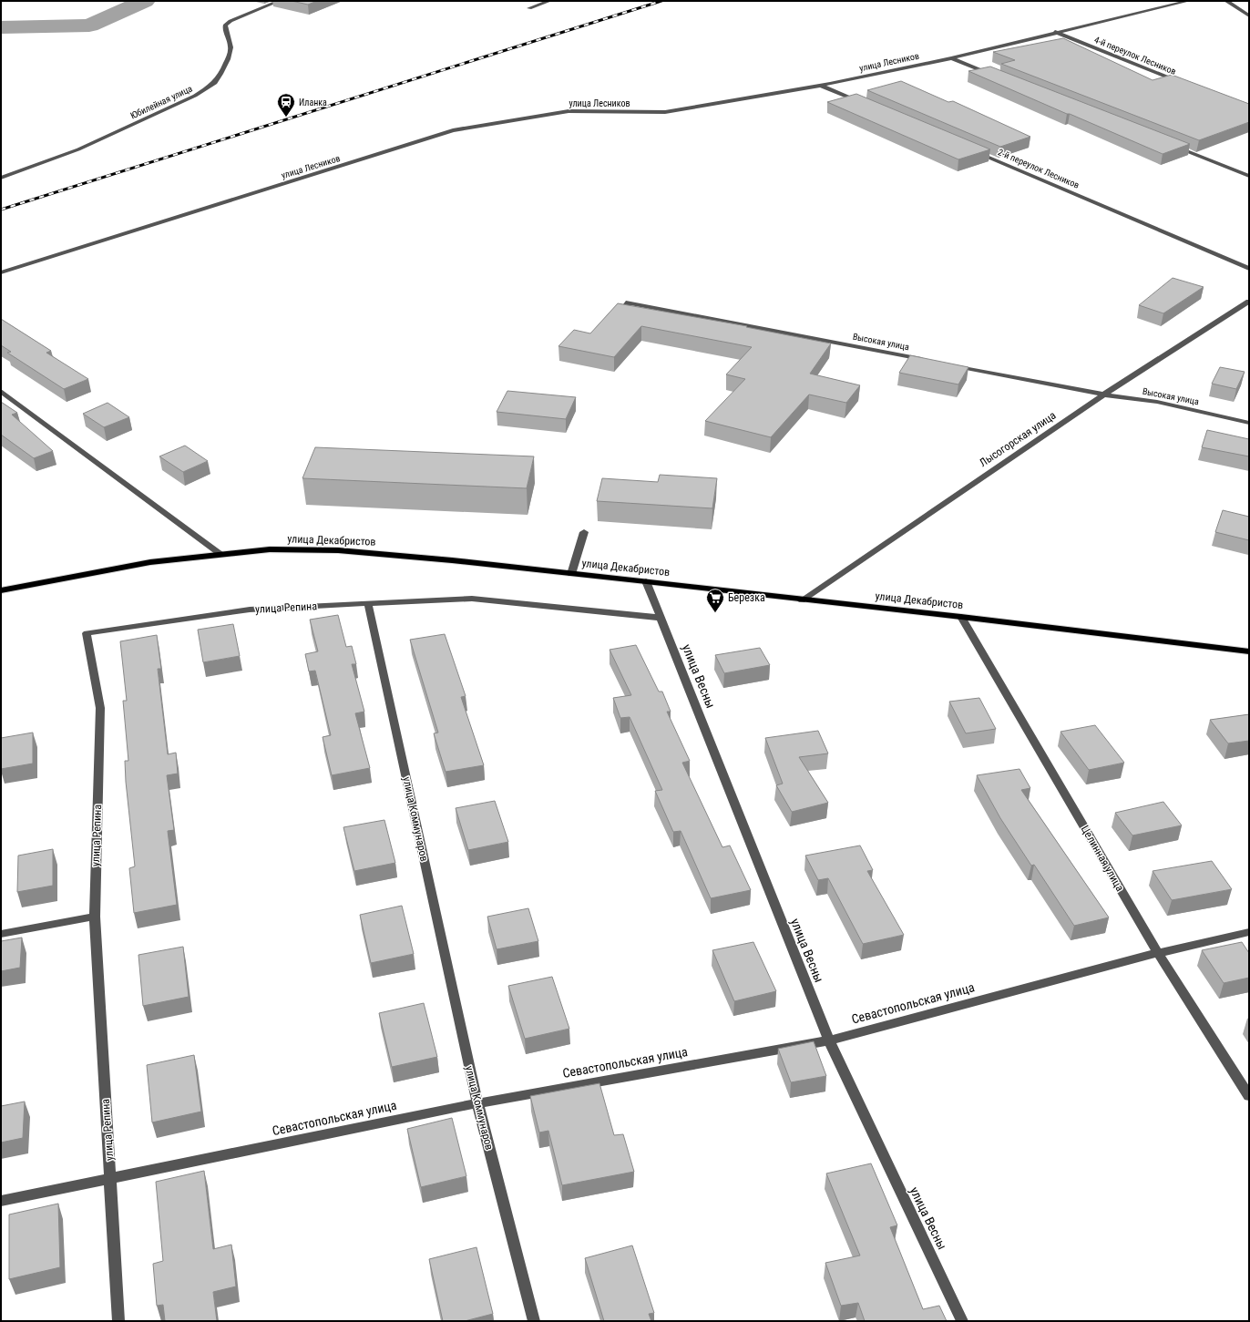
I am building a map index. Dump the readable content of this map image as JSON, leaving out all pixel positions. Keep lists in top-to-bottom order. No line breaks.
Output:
{"streets":{"main road":["улица Декабристов"],"street":["4-й переулок Лесников","улица Лесников","Юбилейная улица","2-й переулок Лесников","Высокая улица","Лысогорская улица","улица Репина","улица Весны","улица Коммунаров","Целинная улица","Севастопольская улица"]},"crossings":[["4-й переулок Лесников","улица Лесников"],["Высокая улица","Лысогорская улица"],["Лысогорская улица","улица Декабристов"],["улица Декабристов","улица Весны"],["улица Декабристов","Целинная улица"],["улица Репина","улица Коммунаров"],["улица Репина","Севастопольская улица"],["улица Весны","Севастопольская улица"],["улица Коммунаров","Севастопольская улица"],["Целинная улица","Севастопольская улица"]],"places":{"station":["Иланка"],"supermarket":["Березка"]}}
